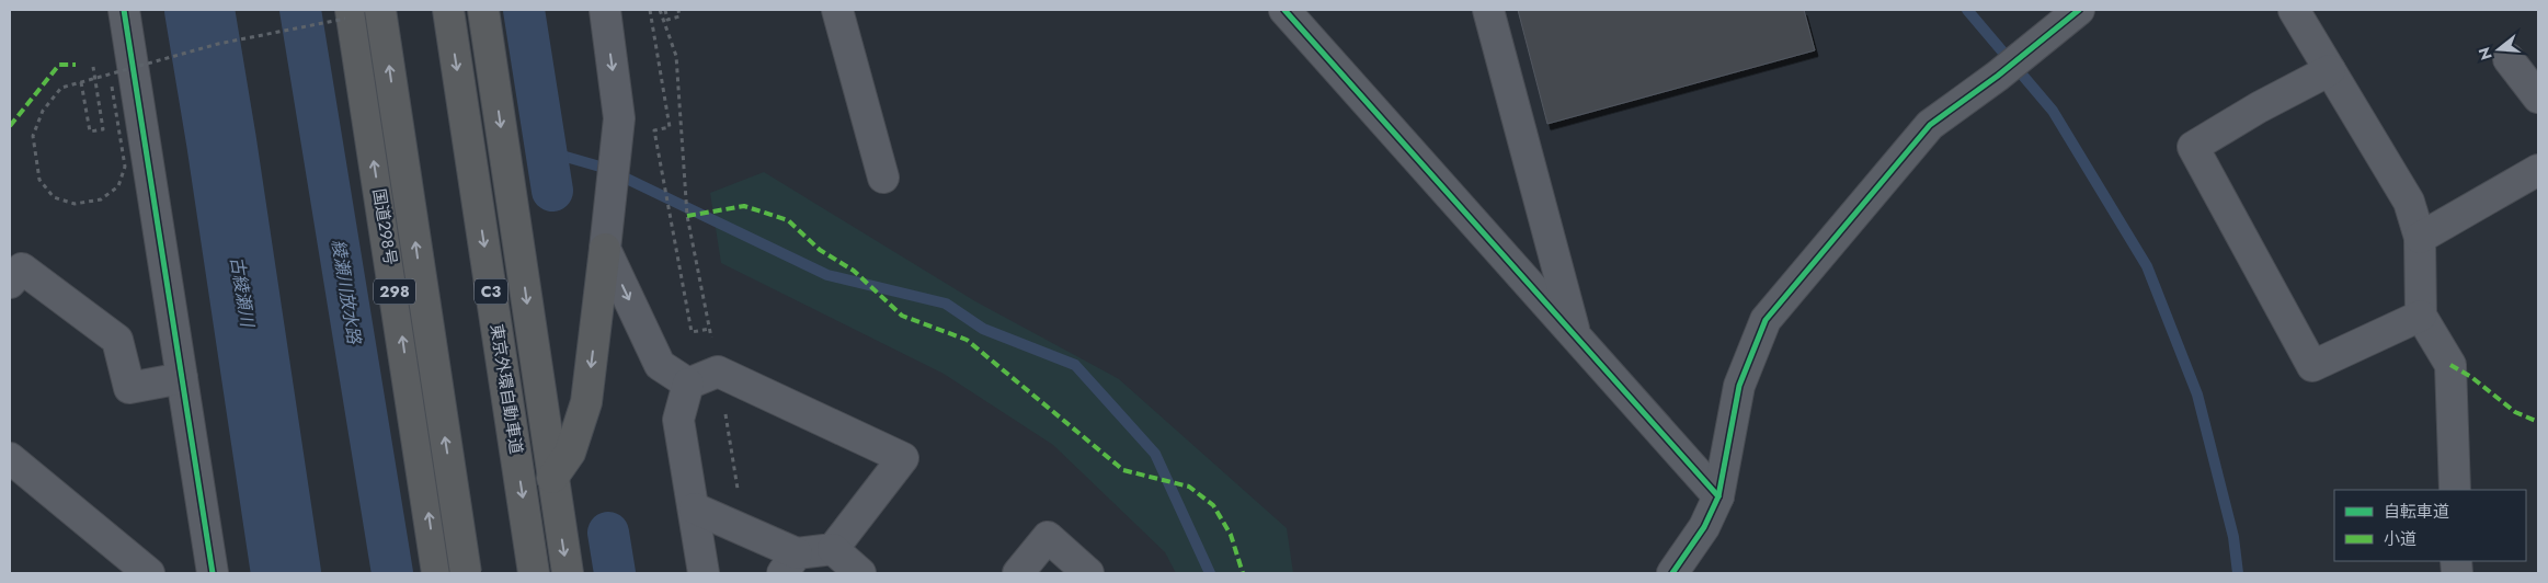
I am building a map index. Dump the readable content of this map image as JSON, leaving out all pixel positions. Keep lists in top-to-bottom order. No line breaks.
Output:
{"streets":{"highway":["国道298号","298","C3","東京外環自動車道"]},"water":["古綾瀬川","綾瀬川放水路"],"legend":["自転車道","小道"],"north":"left"}
